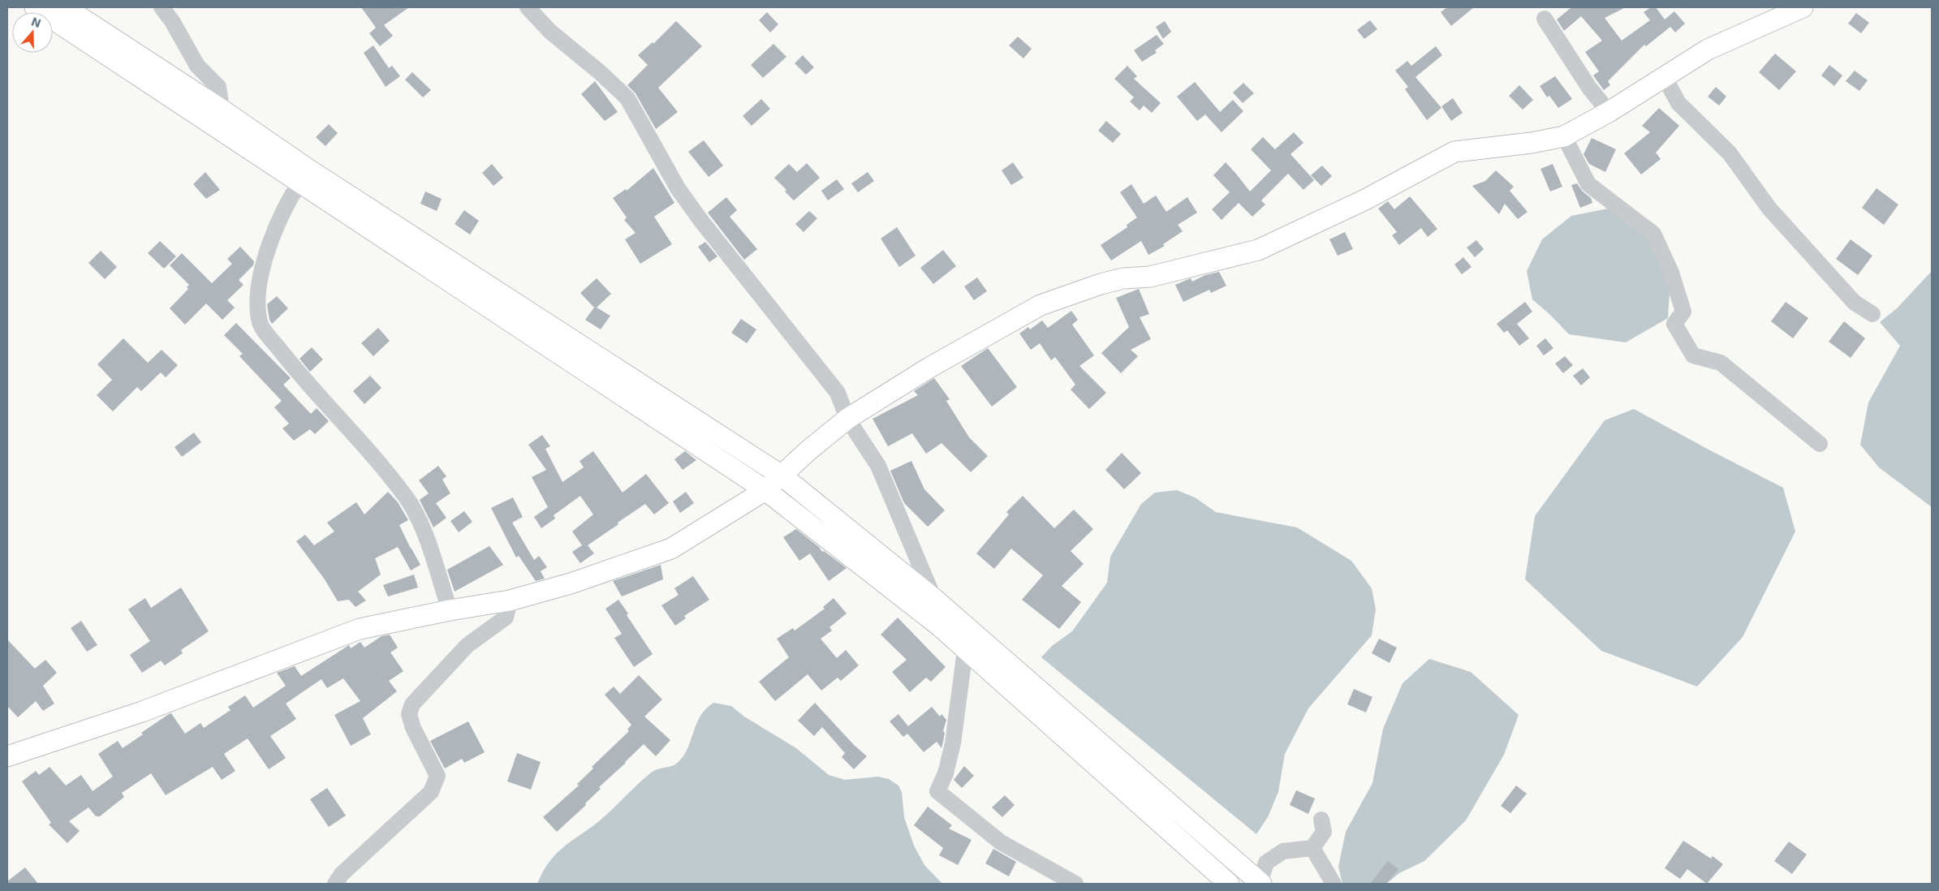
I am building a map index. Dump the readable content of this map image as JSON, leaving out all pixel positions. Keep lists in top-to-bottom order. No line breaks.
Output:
{"north":"top"}
